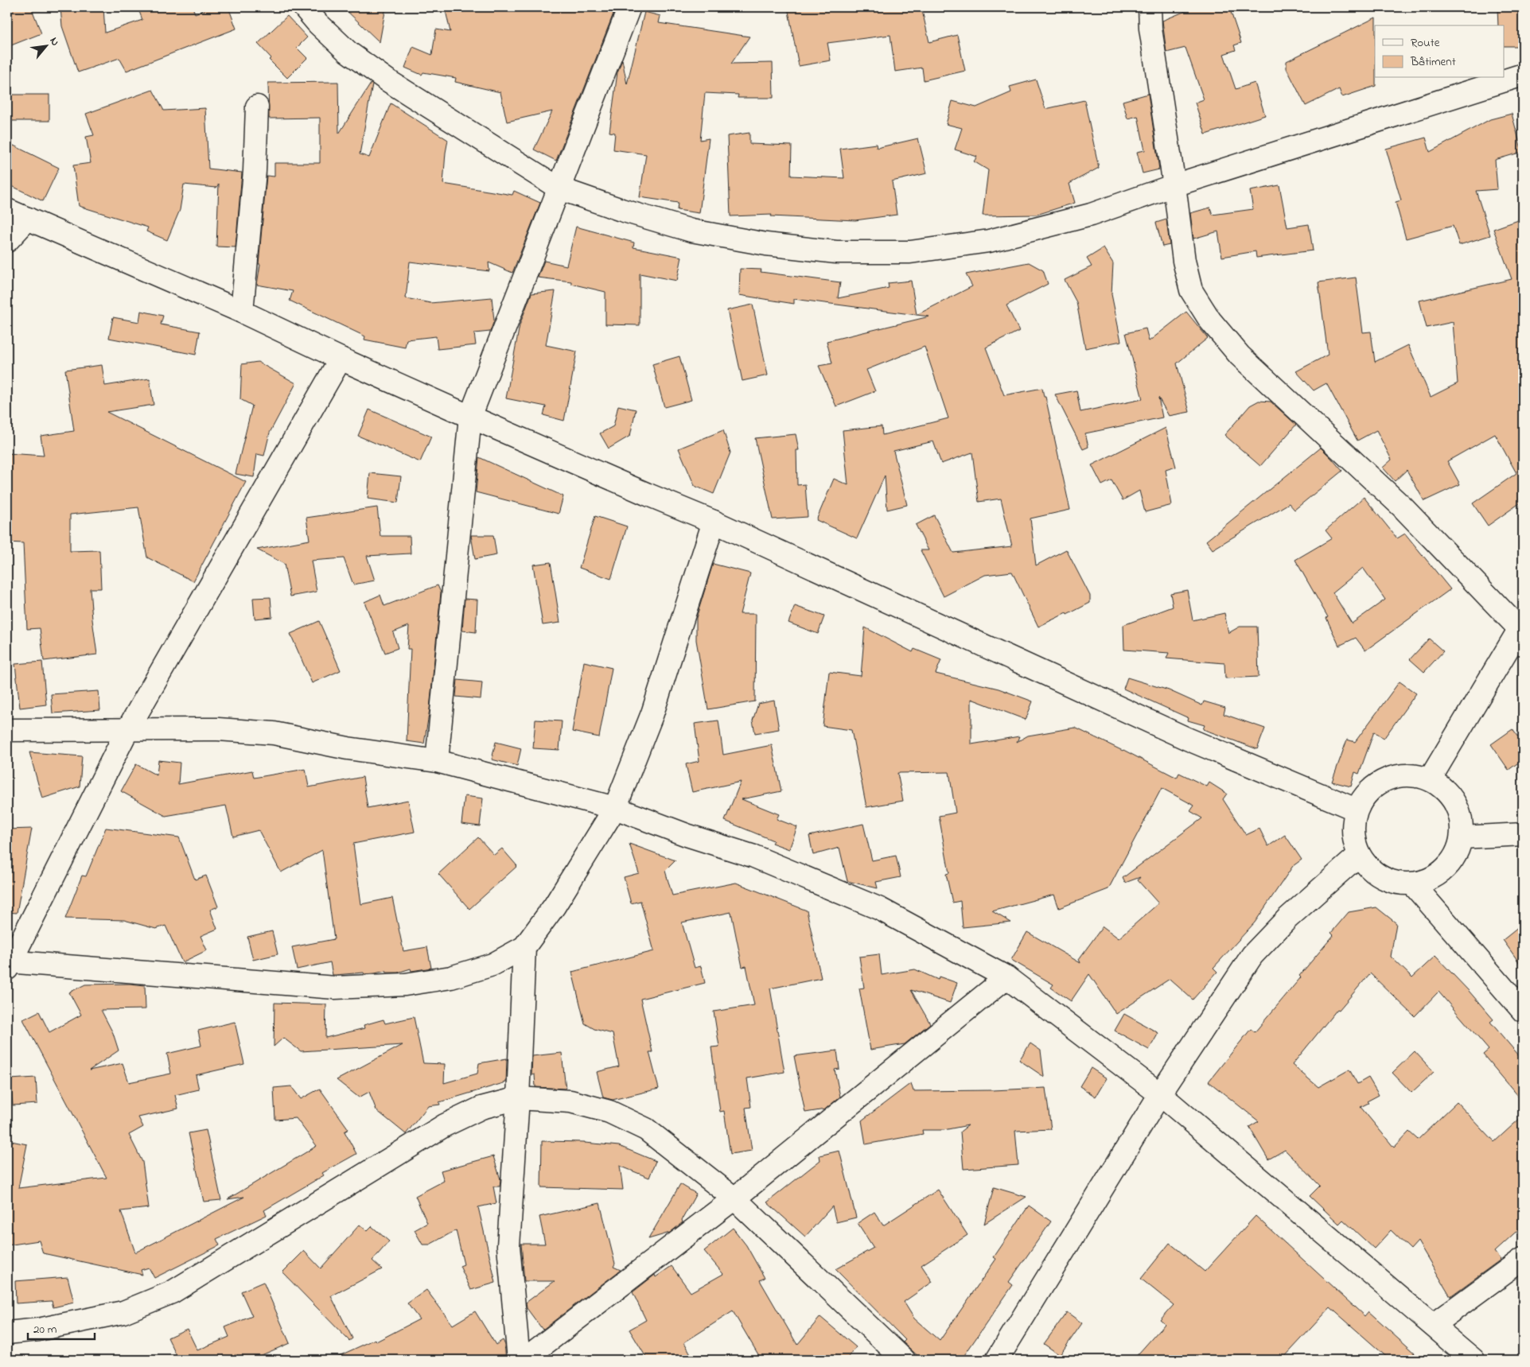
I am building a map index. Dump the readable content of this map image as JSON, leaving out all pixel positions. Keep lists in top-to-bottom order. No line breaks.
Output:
{"legend":["Route","Bâtiment"],"scale_bar":"20 m","north":"top right"}
